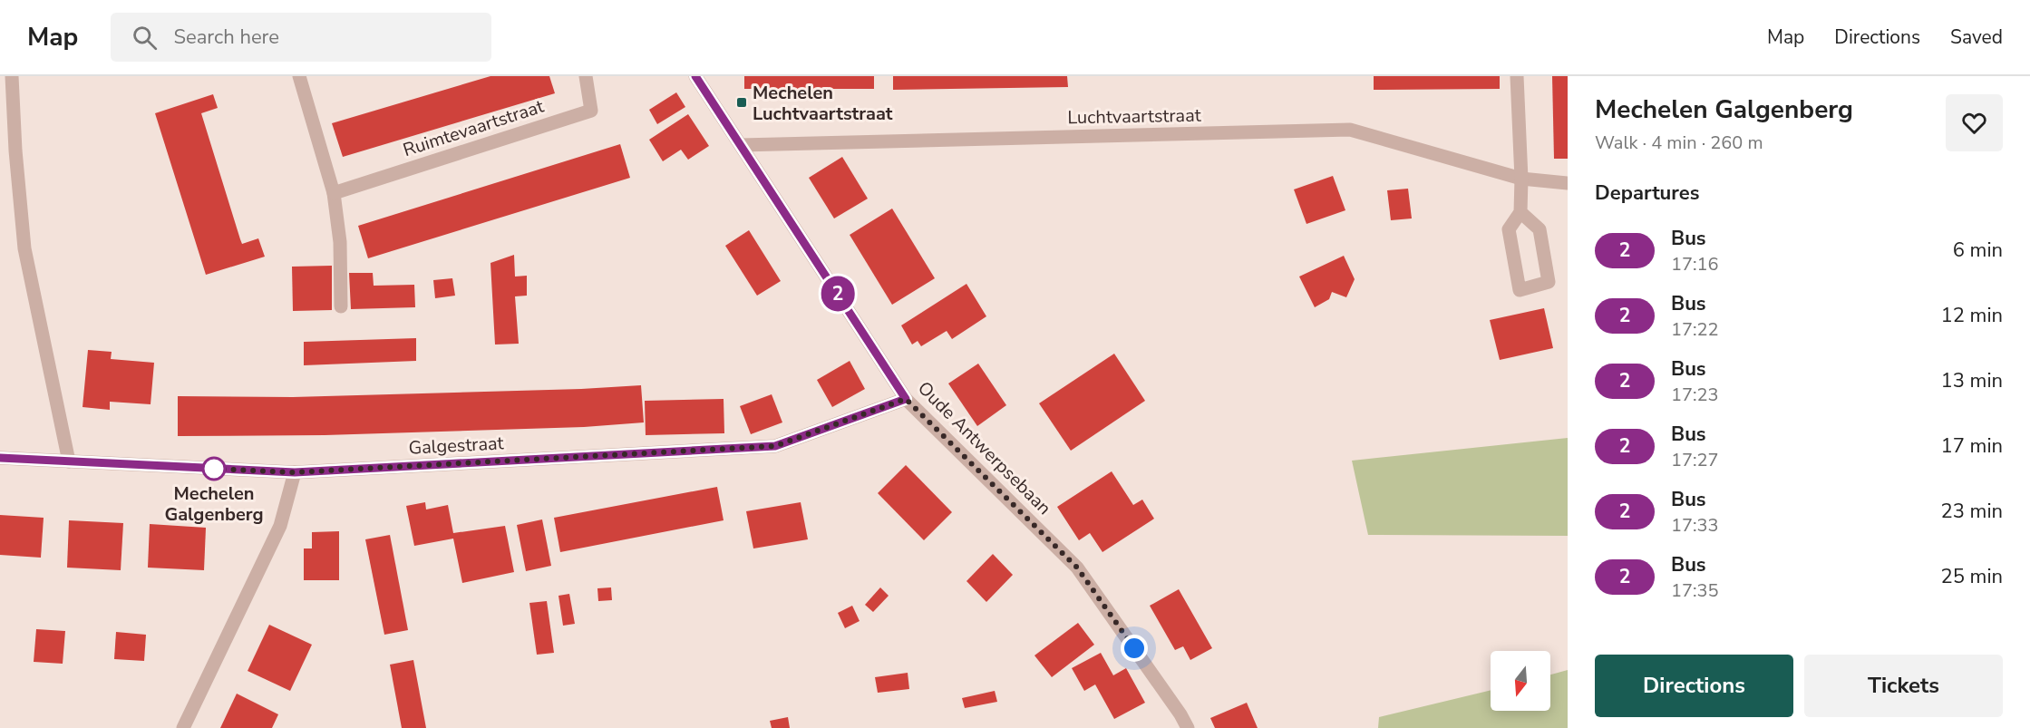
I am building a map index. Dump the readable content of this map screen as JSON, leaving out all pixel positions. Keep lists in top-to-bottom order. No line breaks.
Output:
{"streets":{"street":["Luchtvaartstraat","Ruimtevaartstraat","Galgestraat","Oude Antwerpsebaan"]},"crossings":[["Luchtvaartstraat","Oude Antwerpsebaan"],["Galgestraat","Oude Antwerpsebaan"]],"places":{"transit":["Mechelen Luchtvaartstraat"],"other":["Mechelen Galgenberg"]},"lines":["bus line 2"],"north":"bottom","page":{"header":"Map","search":"Search here","nav":["Map","Directions","Saved"],"on_map":"2","heading":[["Mechelen Galgenberg","Walk · 4 min · 260 m"],"Departures"],"list":[{"mark":"2","name":"Bus","note":"17:16","value":"6 min"},{"mark":"2","name":"Bus","note":"17:22","value":"12 min"},{"mark":"2","name":"Bus","note":"17:23","value":"13 min"},{"mark":"2","name":"Bus","note":"17:27","value":"17 min"},{"mark":"2","name":"Bus","note":"17:33","value":"23 min"},{"mark":"2","name":"Bus","note":"17:35","value":"25 min"}],"buttons":["Directions","Tickets"]}}
